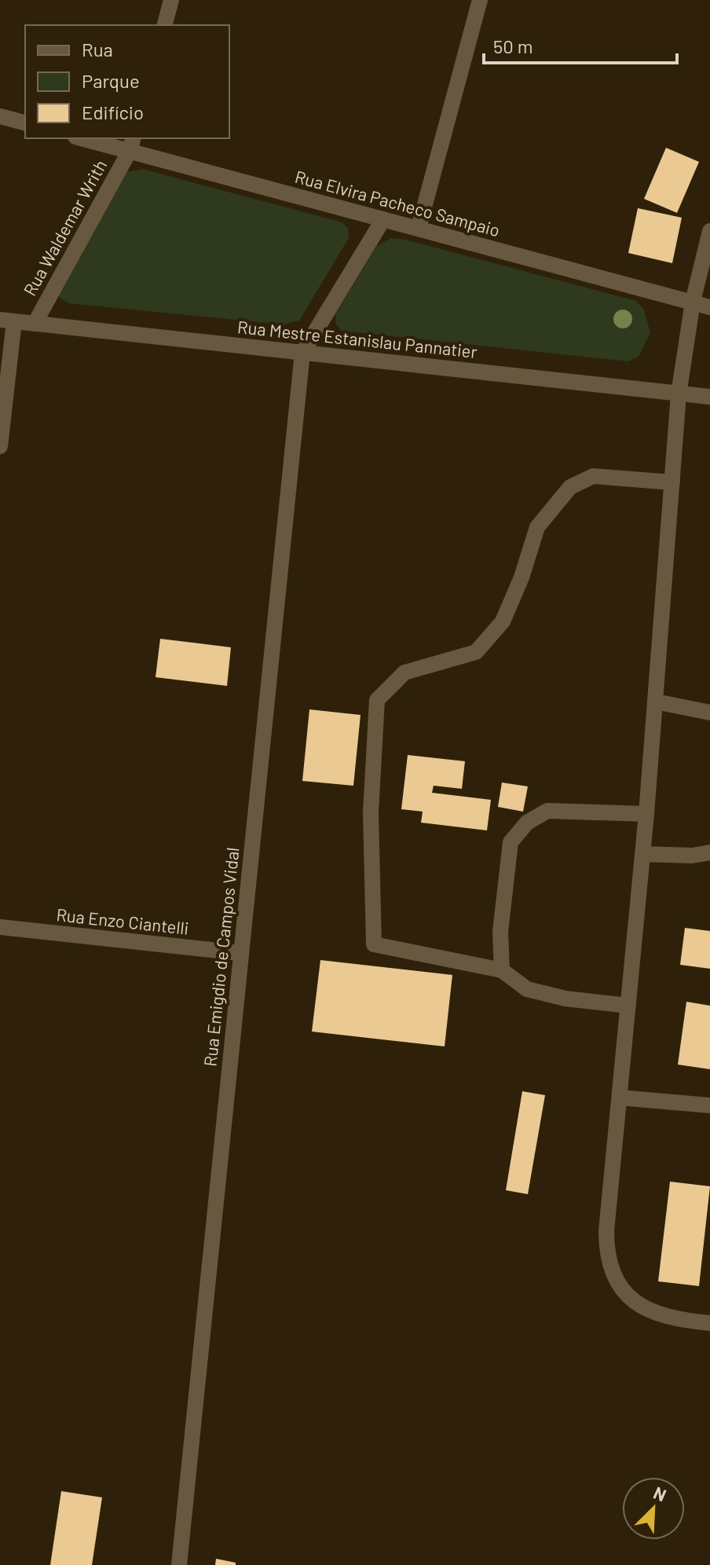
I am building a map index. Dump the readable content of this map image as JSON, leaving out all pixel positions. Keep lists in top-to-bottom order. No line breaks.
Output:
{"streets":{"street":["Rua Elvira Pacheco Sampaio","Rua Waldemar Writh","Rua Mestre Estanislau Pannatier","Rua Enzo Ciantelli","Rua Emigdio de Campos Vidal"]},"crossings":[["Rua Elvira Pacheco Sampaio","Rua Waldemar Writh"],["Rua Waldemar Writh","Rua Mestre Estanislau Pannatier"],["Rua Mestre Estanislau Pannatier","Rua Emigdio de Campos Vidal"],["Rua Enzo Ciantelli","Rua Emigdio de Campos Vidal"]],"legend":["Rua","Parque","Edifício"],"scale_bar":"50 m","north":"top right"}
